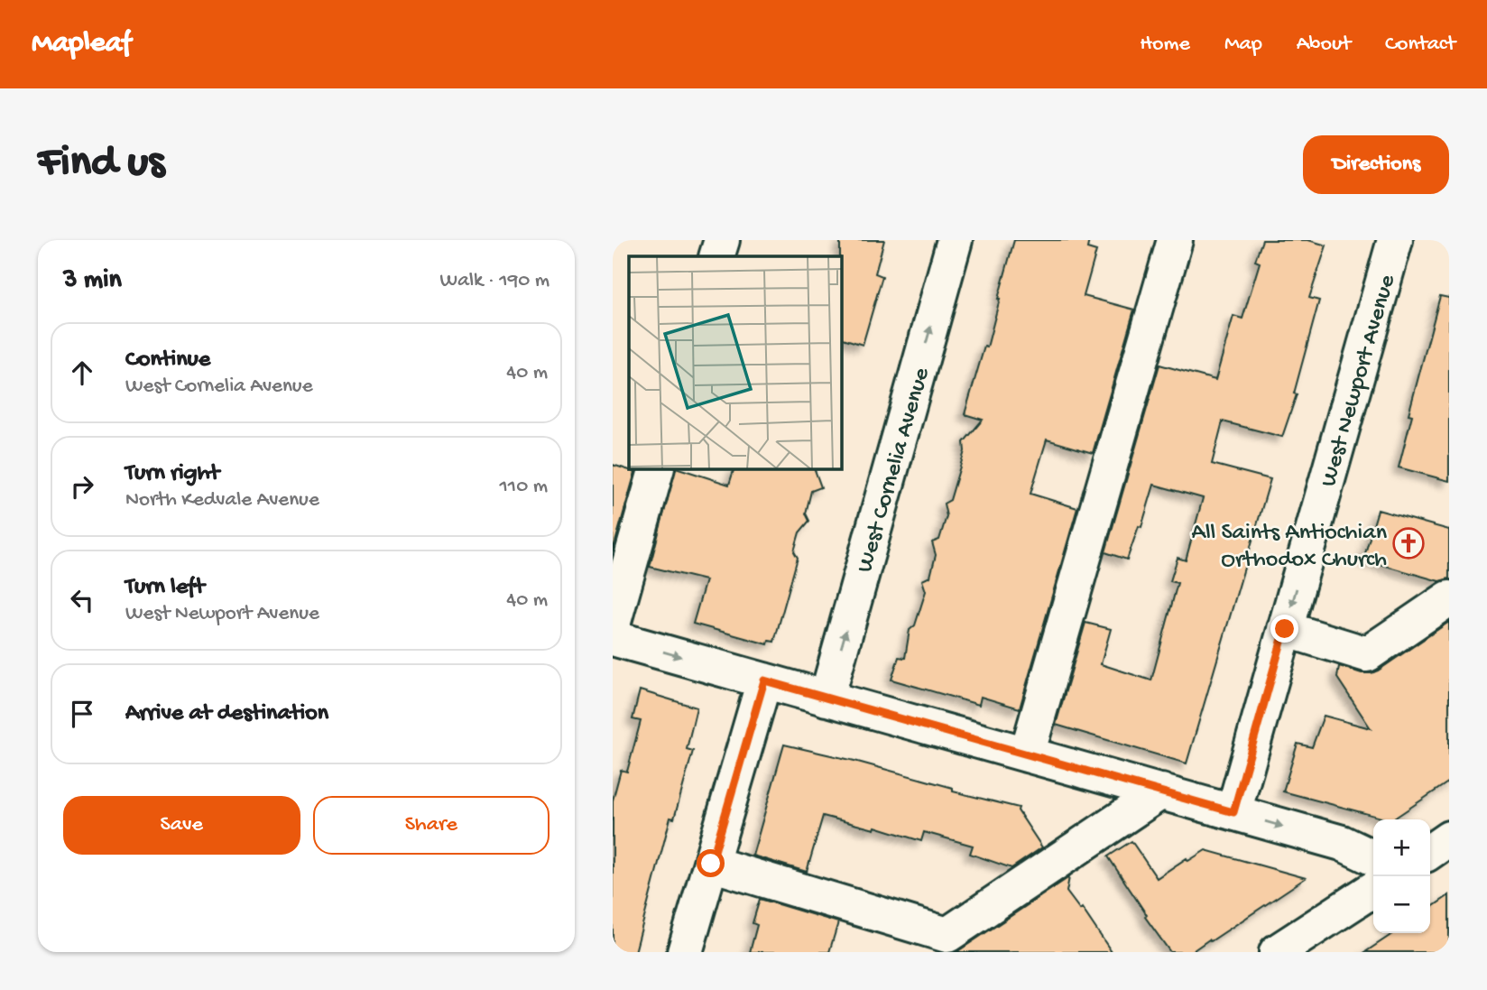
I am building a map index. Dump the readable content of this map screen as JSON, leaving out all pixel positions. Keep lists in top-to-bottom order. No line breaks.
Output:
{"streets":{"street":["West Newport Avenue","West Cornelia Avenue"]},"places":{"church":["All Saints Antiochian Orthodox Church"]},"page":{"header":"Mapleaf","nav":["Home","Map","About","Contact"],"buttons":["Directions",["Save","Share"]],"title":"Find us","heading":["3 min","Walk · 190 m"],"list":[["Continue","West Cornelia Avenue","40 m"],["Turn right","North Kedvale Avenue","110 m"],["Turn left","West Newport Avenue","40 m"],"Arrive at destination"],"map_buttons":["+","−"]}}
